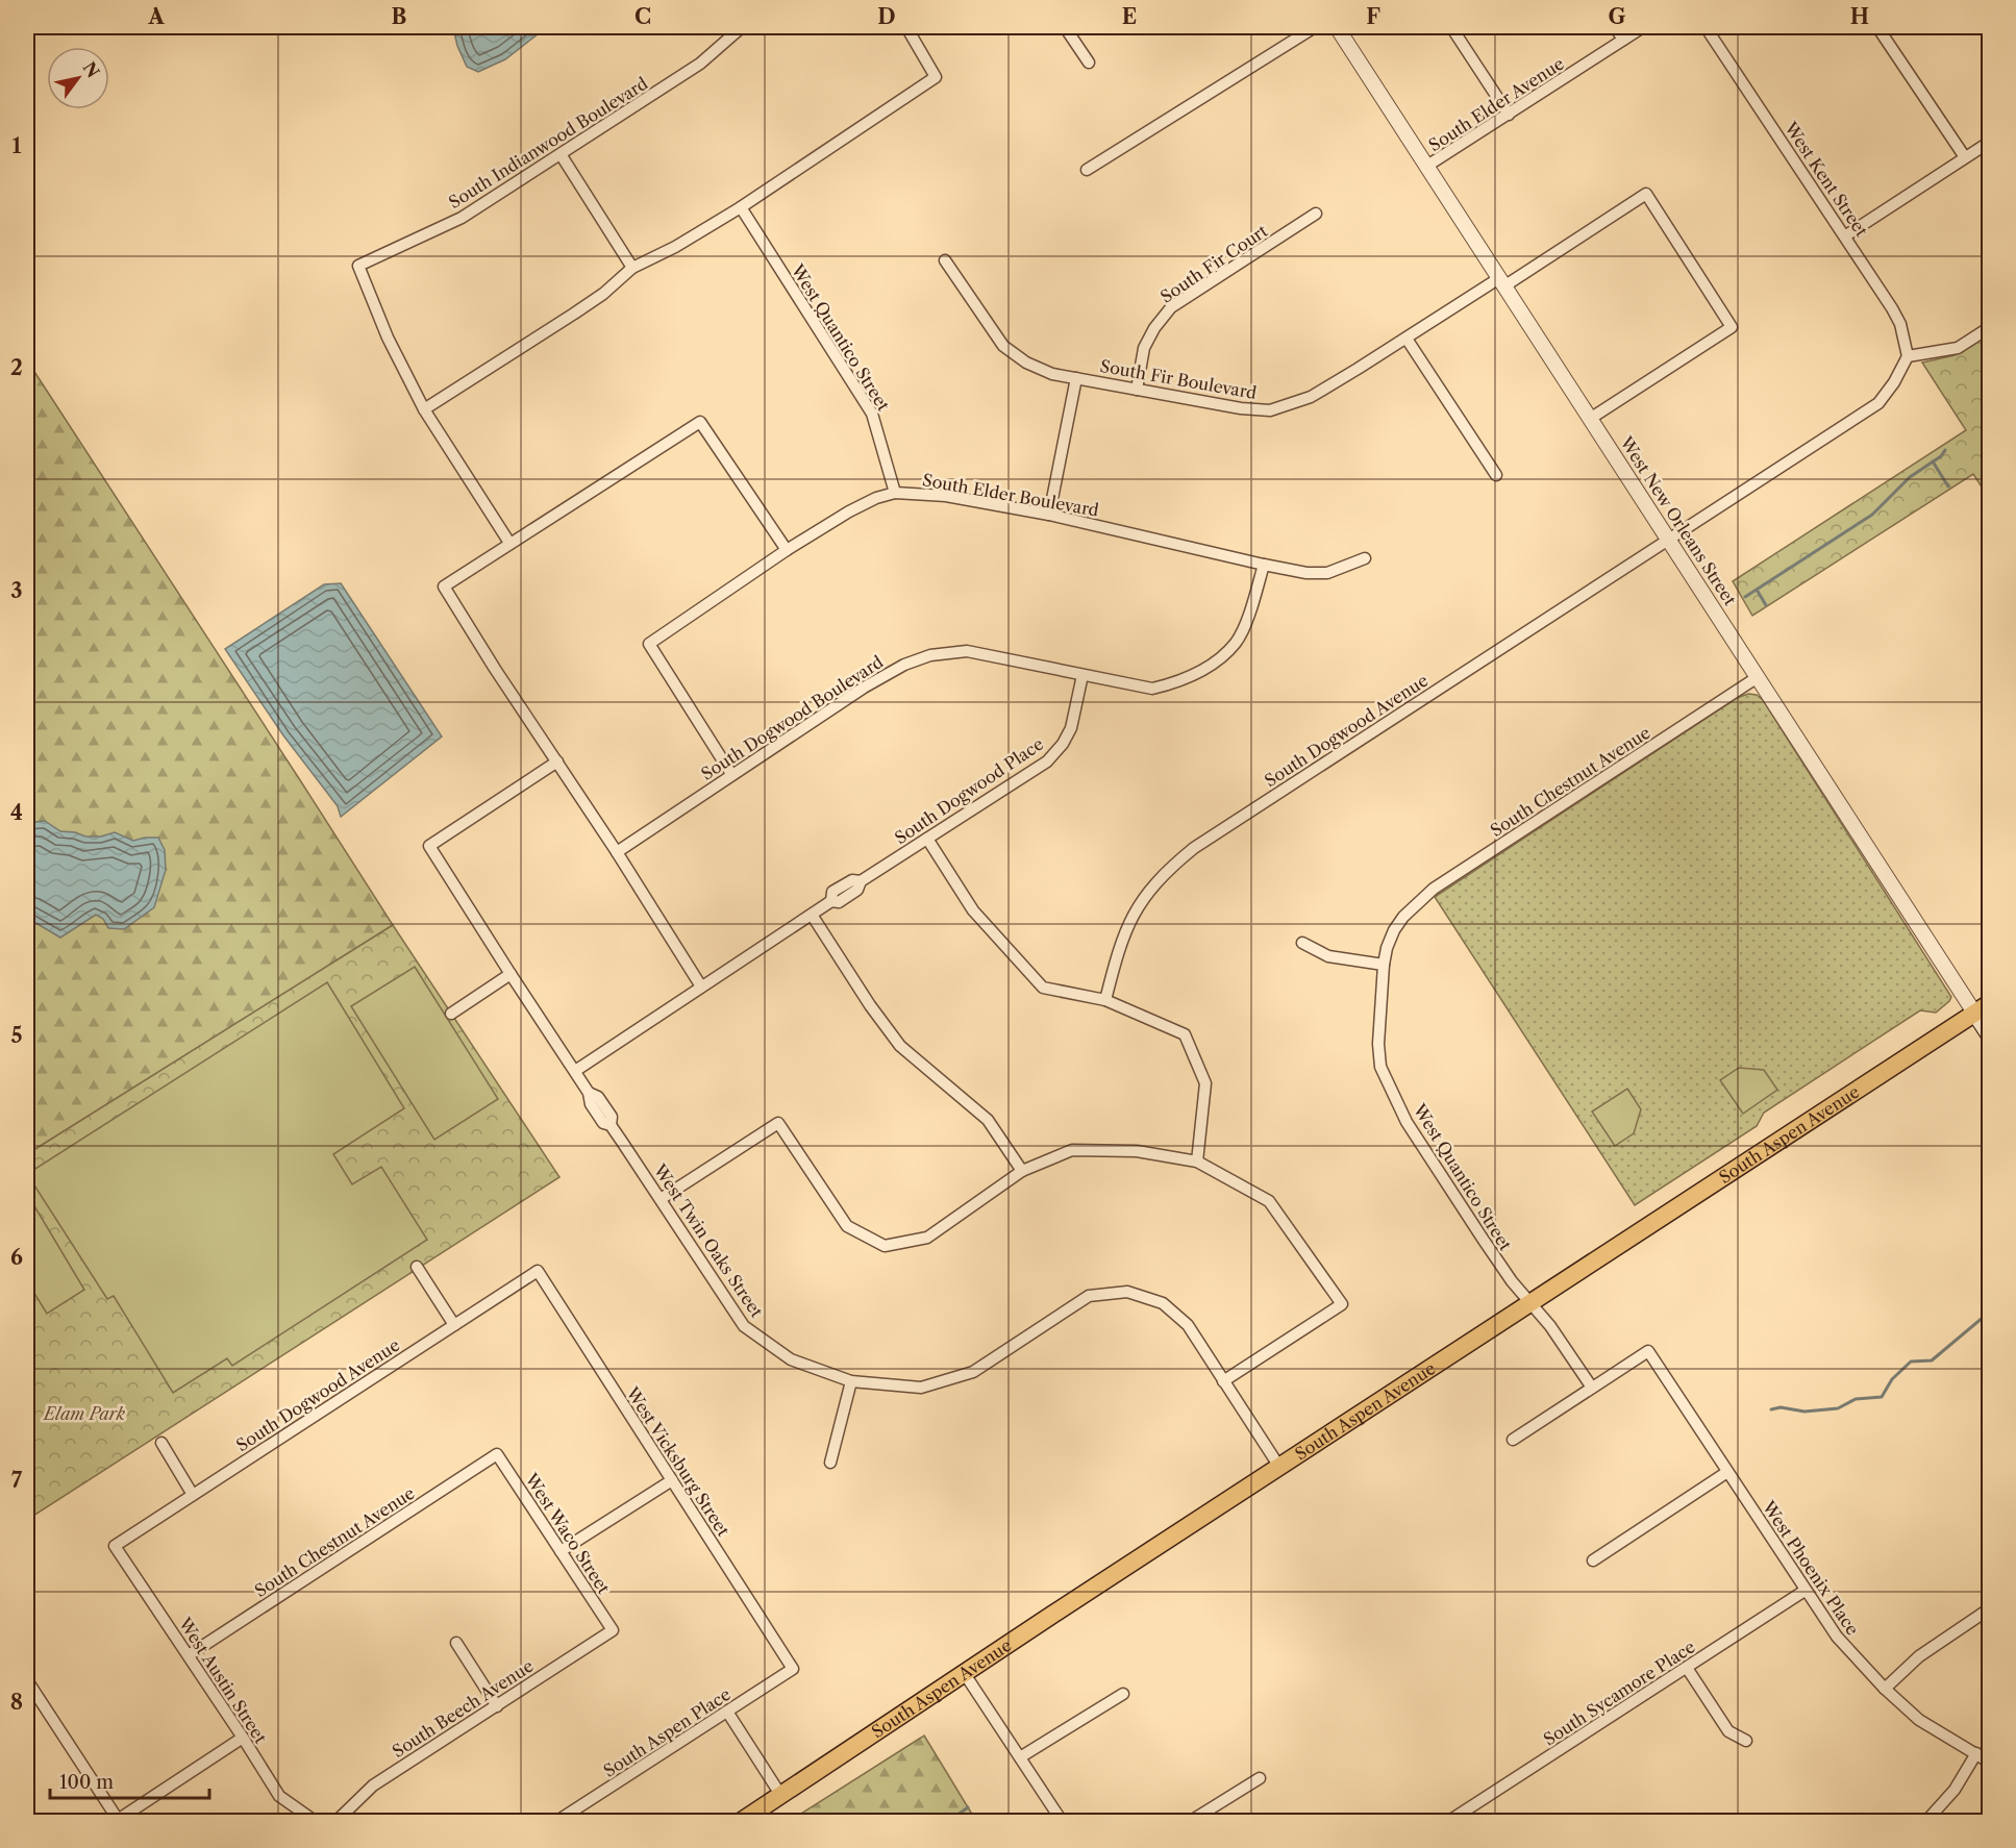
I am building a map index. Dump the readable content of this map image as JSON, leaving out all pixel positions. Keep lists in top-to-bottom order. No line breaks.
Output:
{"streets":{"main road":["West New Orleans Street","South Aspen Avenue"],"street":["South Elder Avenue","South Indianwood Boulevard","West Kent Street","South Fir Court","West Quantico Street","South Fir Boulevard","South Elder Boulevard","South Dogwood Boulevard","South Dogwood Avenue","South Chestnut Avenue","South Dogwood Place","West Twin Oaks Street","West Vicksburg Street","West Waco Street","West Phoenix Place","West Austin Street","South Sycamore Place","South Beech Avenue","South Aspen Place"]},"crossings":[["South Elder Avenue","West New Orleans Street"],["South Fir Court","South Fir Boulevard"],["West Quantico Street","South Elder Boulevard"],["West Quantico Street","South Chestnut Avenue"],["West Quantico Street","South Aspen Avenue"],["West Quantico Street","West Phoenix Place"],["South Fir Boulevard","West New Orleans Street"],["South Elder Boulevard","South Dogwood Boulevard"],["West New Orleans Street","South Dogwood Avenue"],["West New Orleans Street","South Chestnut Avenue"],["West New Orleans Street","South Aspen Avenue"],["South Dogwood Boulevard","South Dogwood Place"],["South Dogwood Avenue","West Vicksburg Street"],["South Dogwood Avenue","West Austin Street"],["South Chestnut Avenue","West Waco Street"],["South Chestnut Avenue","West Austin Street"],["South Dogwood Place","West Twin Oaks Street"],["South Aspen Avenue","West Twin Oaks Street"],["West Vicksburg Street","South Aspen Place"],["West Waco Street","South Beech Avenue"],["West Phoenix Place","South Sycamore Place"]],"parks":["Elam Park"],"scale_bar":"100 m","north":"top right","grid":{"columns":["A","B","C","D","E","F","G","H"],"rows":["1","2","3","4","5","6","7","8"]}}
